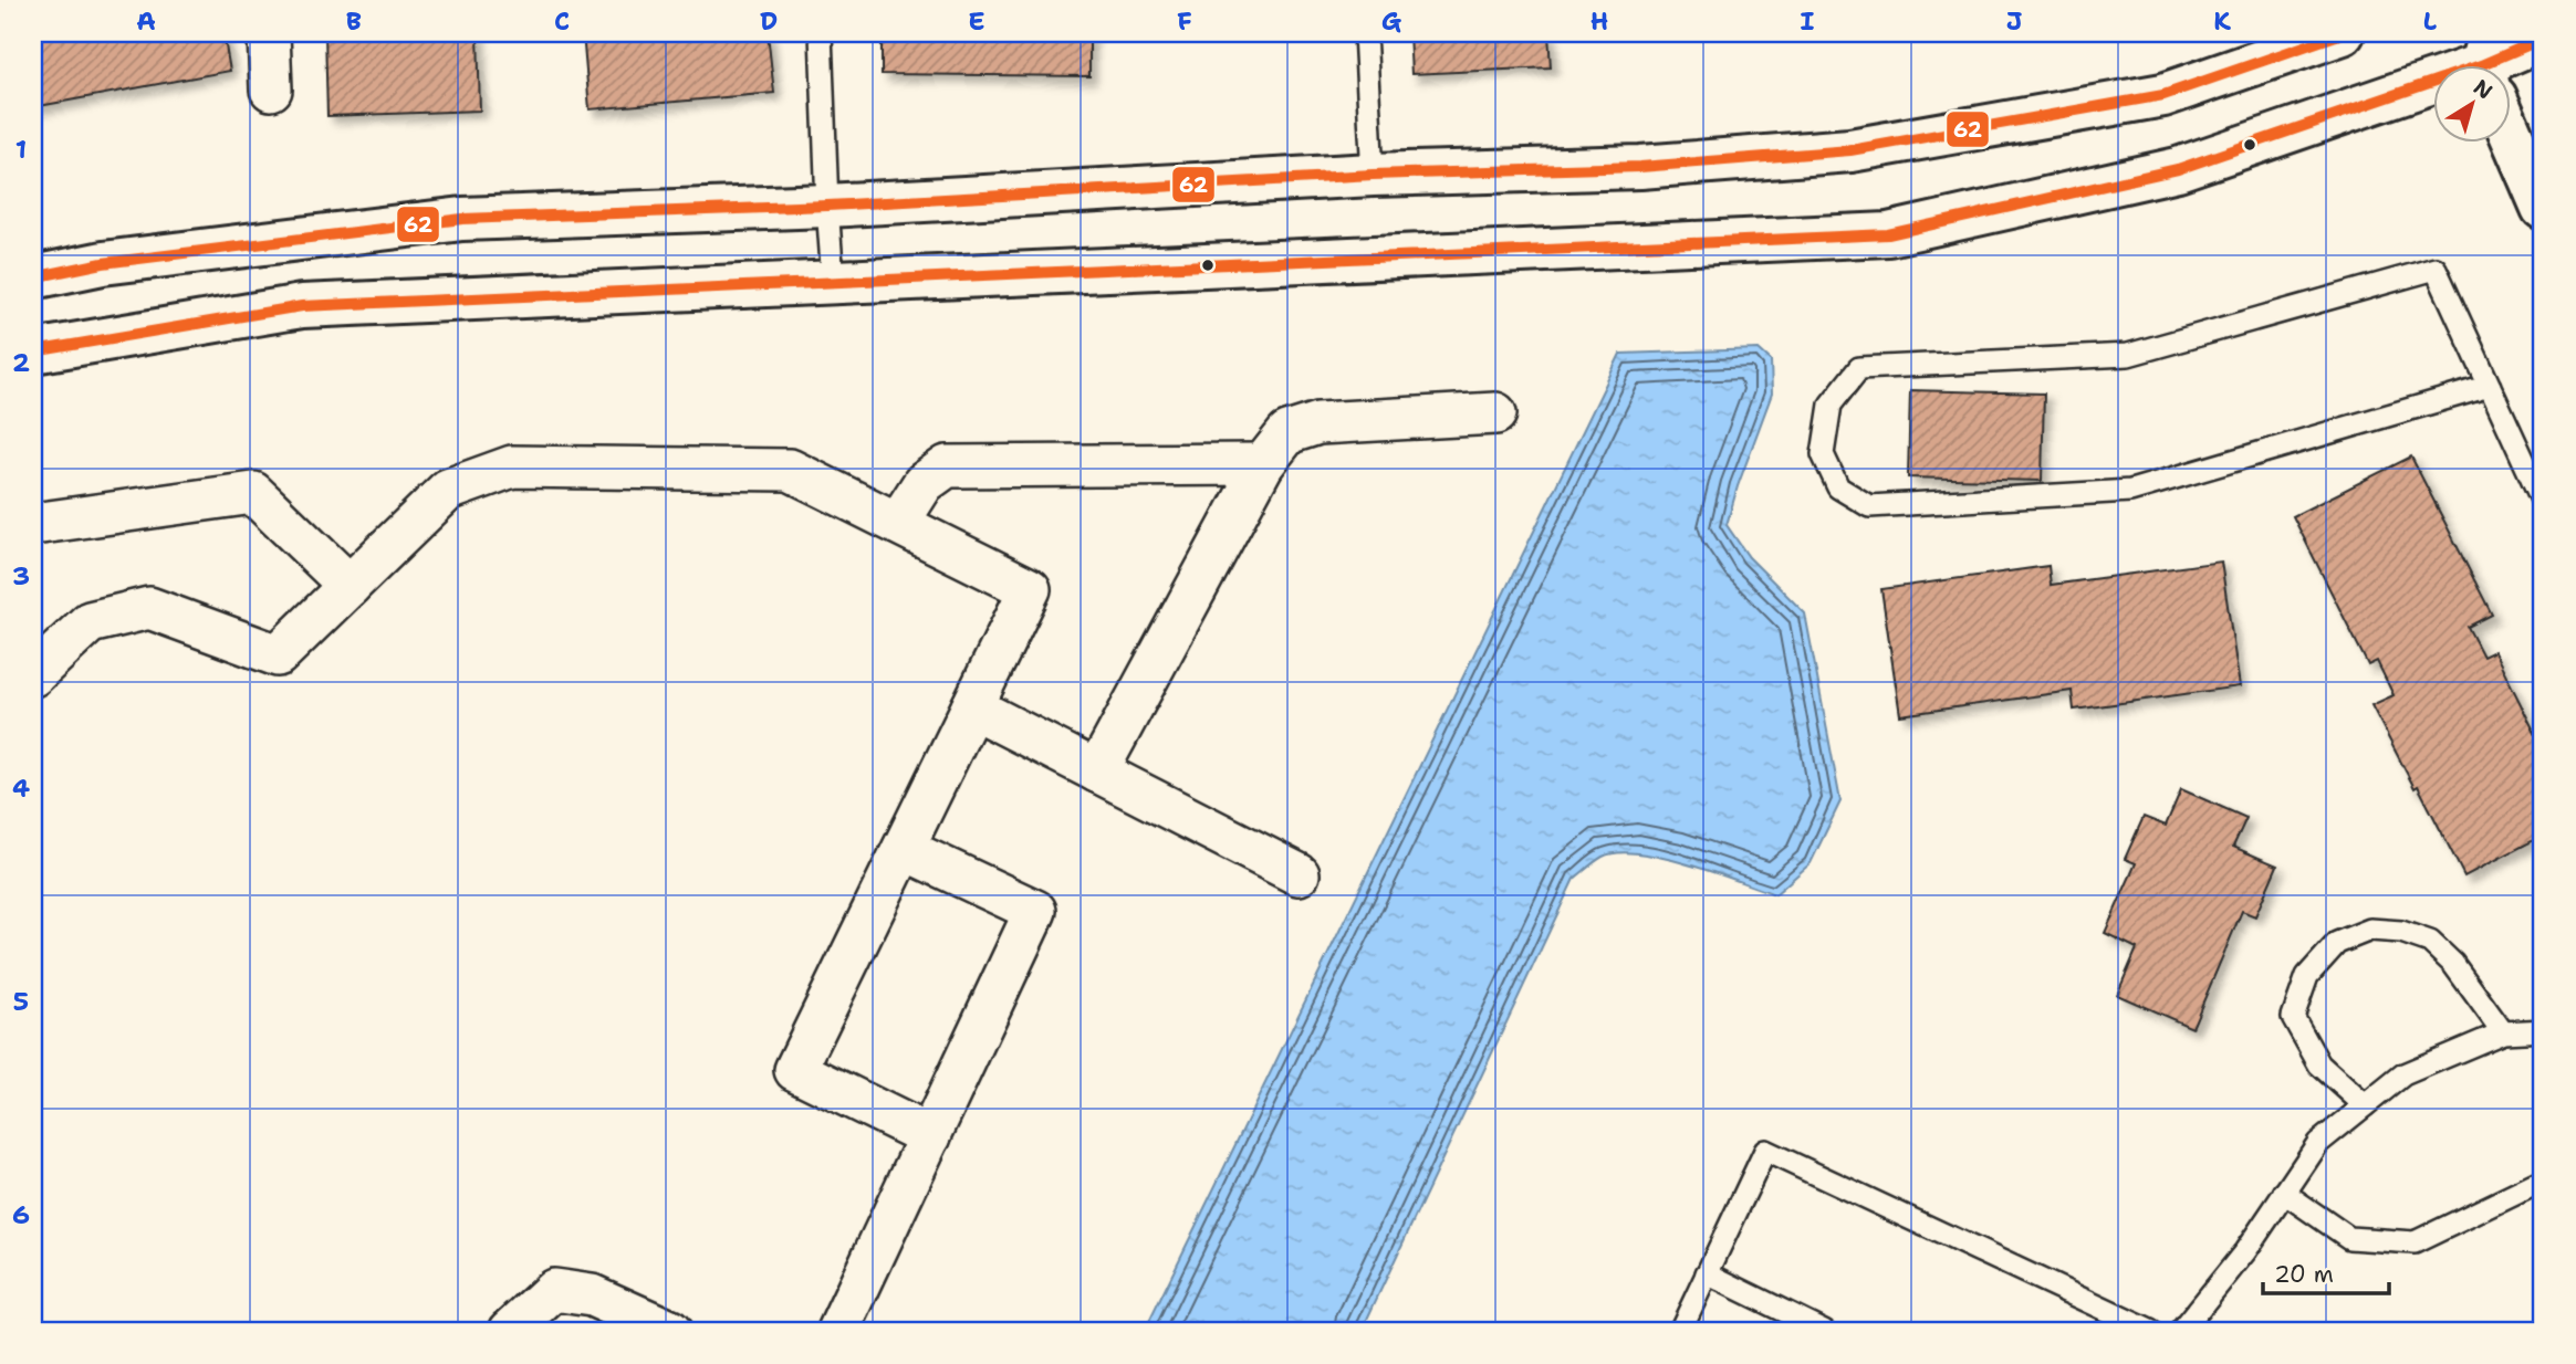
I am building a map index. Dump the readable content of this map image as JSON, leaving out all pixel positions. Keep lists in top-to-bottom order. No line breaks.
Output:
{"lines":["transit line 62"],"scale_bar":"20 m","north":"top right","grid":{"columns":["A","B","C","D","E","F","G","H","I","J","K","L"],"rows":["1","2","3","4","5","6"]}}
